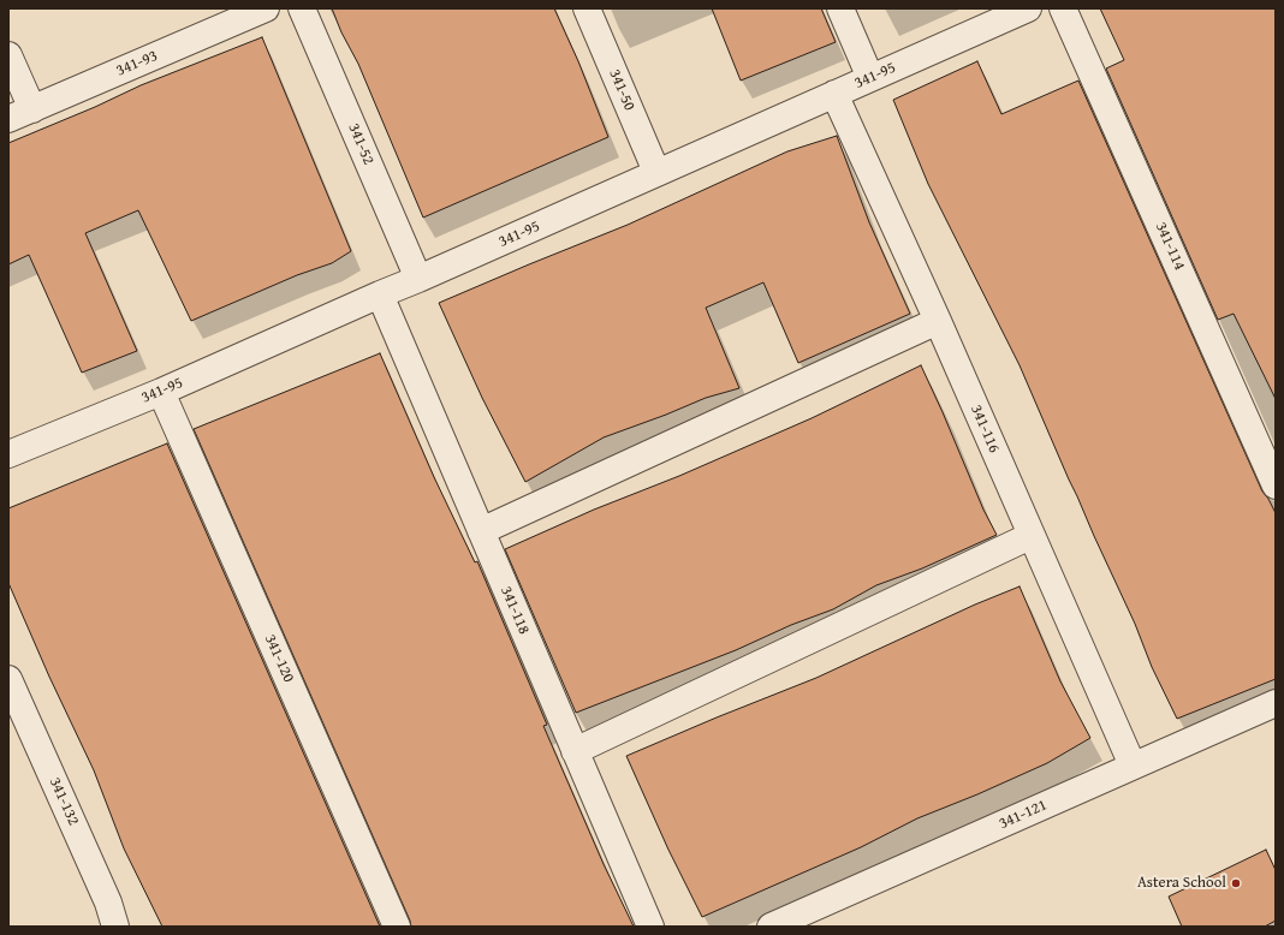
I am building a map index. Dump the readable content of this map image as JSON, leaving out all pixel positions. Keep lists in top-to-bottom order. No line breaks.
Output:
{"streets":{"street":["341-93","341-95","341-50","341-52","341-114","341-116","341-118","341-120","341-132","341-121"]},"crossings":[["341-95","341-50"],["341-95","341-52"],["341-95","341-116"],["341-95","341-118"],["341-95","341-120"],["341-116","341-121"]],"places":["Astera School"]}
